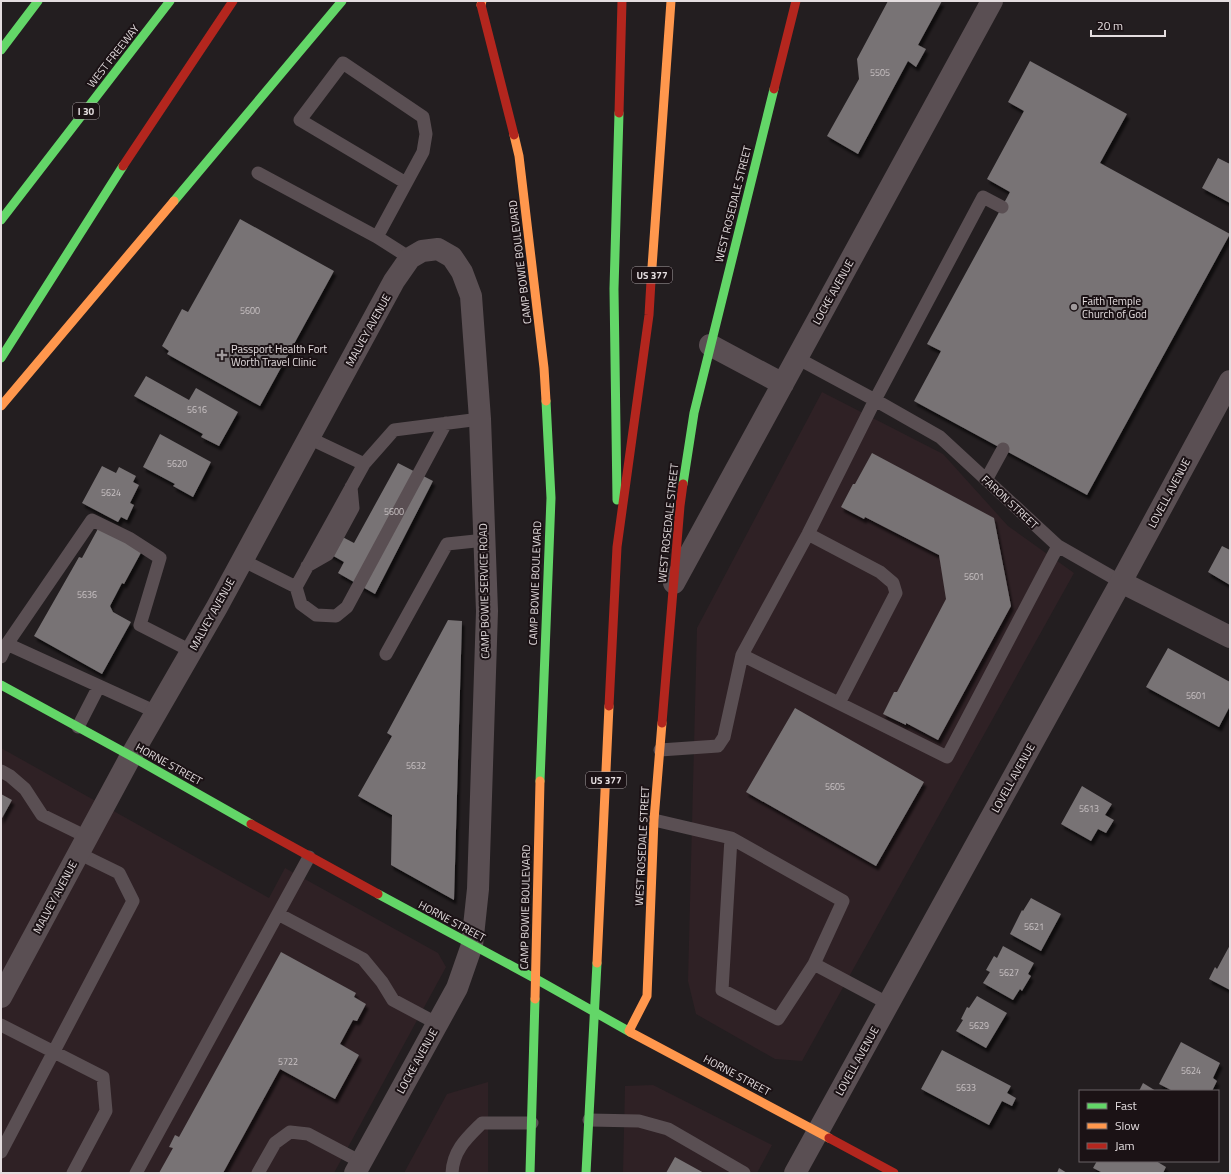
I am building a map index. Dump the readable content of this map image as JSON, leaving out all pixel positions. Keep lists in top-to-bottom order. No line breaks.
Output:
{"streets":{"main road":["WEST FREEWAY","I 30","WEST ROSEDALE STREET","CAMP BOWIE BOULEVARD","US 377","HORNE STREET"],"street":["LOCKE AVENUE","MALVEY AVENUE","LOVELL AVENUE","FARON STREET","CAMP BOWIE SERVICE ROAD"]},"crossings":[["WEST ROSEDALE STREET","LOCKE AVENUE"],["WEST ROSEDALE STREET","HORNE STREET"],["CAMP BOWIE BOULEVARD","HORNE STREET"],["US 377","HORNE STREET"],["LOCKE AVENUE","FARON STREET"],["LOCKE AVENUE","CAMP BOWIE SERVICE ROAD"],["LOCKE AVENUE","HORNE STREET"],["MALVEY AVENUE","CAMP BOWIE SERVICE ROAD"],["MALVEY AVENUE","HORNE STREET"],["LOVELL AVENUE","FARON STREET"],["LOVELL AVENUE","HORNE STREET"],["CAMP BOWIE SERVICE ROAD","HORNE STREET"]],"places":{"other":["Faith Temple Church of God"],"health":["Passport Health Fort Worth Travel Clinic"]},"house_numbers":["5505","5600","5616","5620","5624","5600","5601","5636","5601","5632","5605","5613","5621","5627","5629","5722","5624","5633"],"legend":["Fast","Slow","Jam"],"scale_bar":"20 m"}
